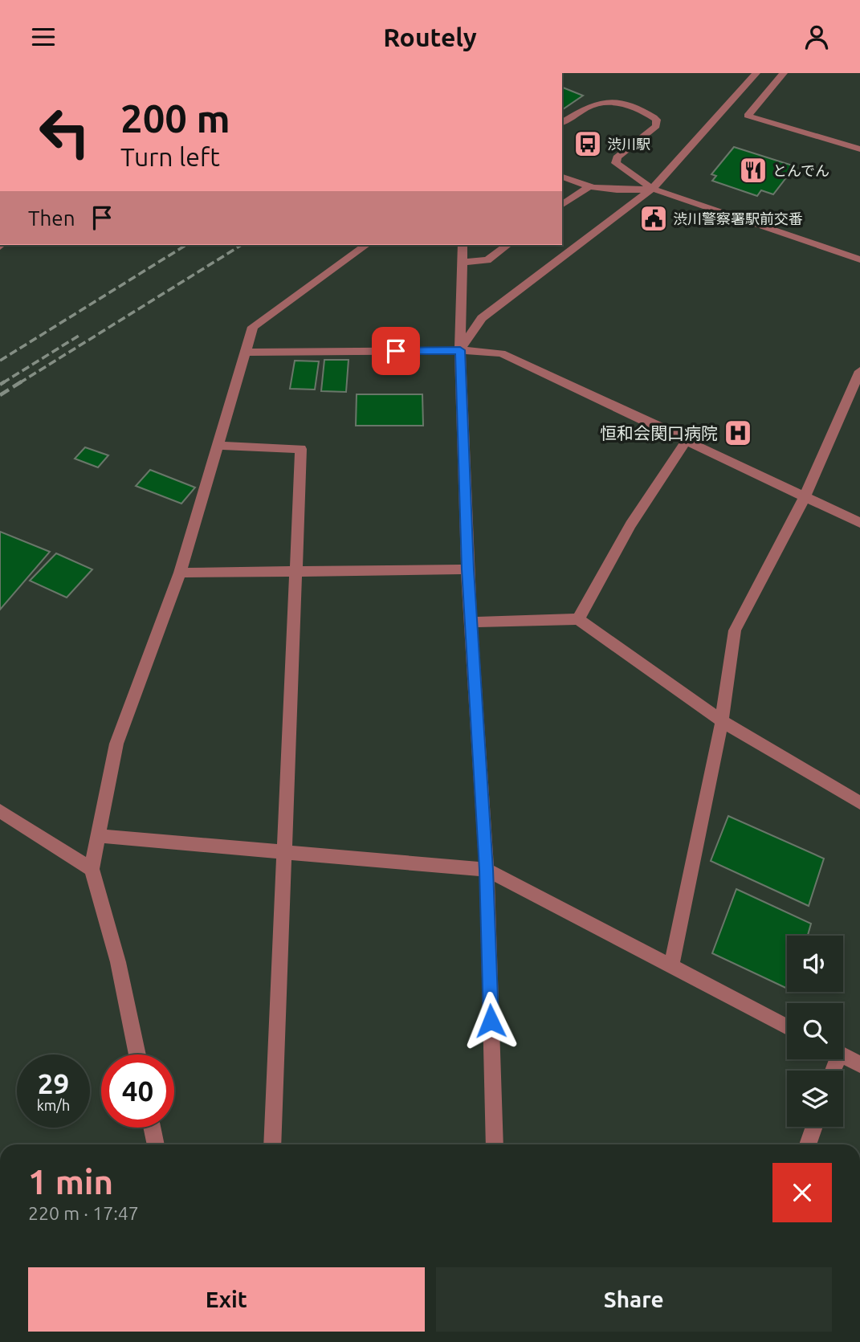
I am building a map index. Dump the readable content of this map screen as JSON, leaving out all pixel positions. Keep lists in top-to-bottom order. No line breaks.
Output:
{"places":{"bus stop":["渋川駅"],"restaurant":["とんでん"],"public building":["渋川警察署駅前交番"],"hospital":["恒和会関口病院"]},"page":{"header":"Routely","turn":["200 m","Turn left"],"then":"Then","speed":"29 km/h","limit":"40","heading":["1 min","220 m · 17:47"],"buttons":["Exit","Share"]}}
